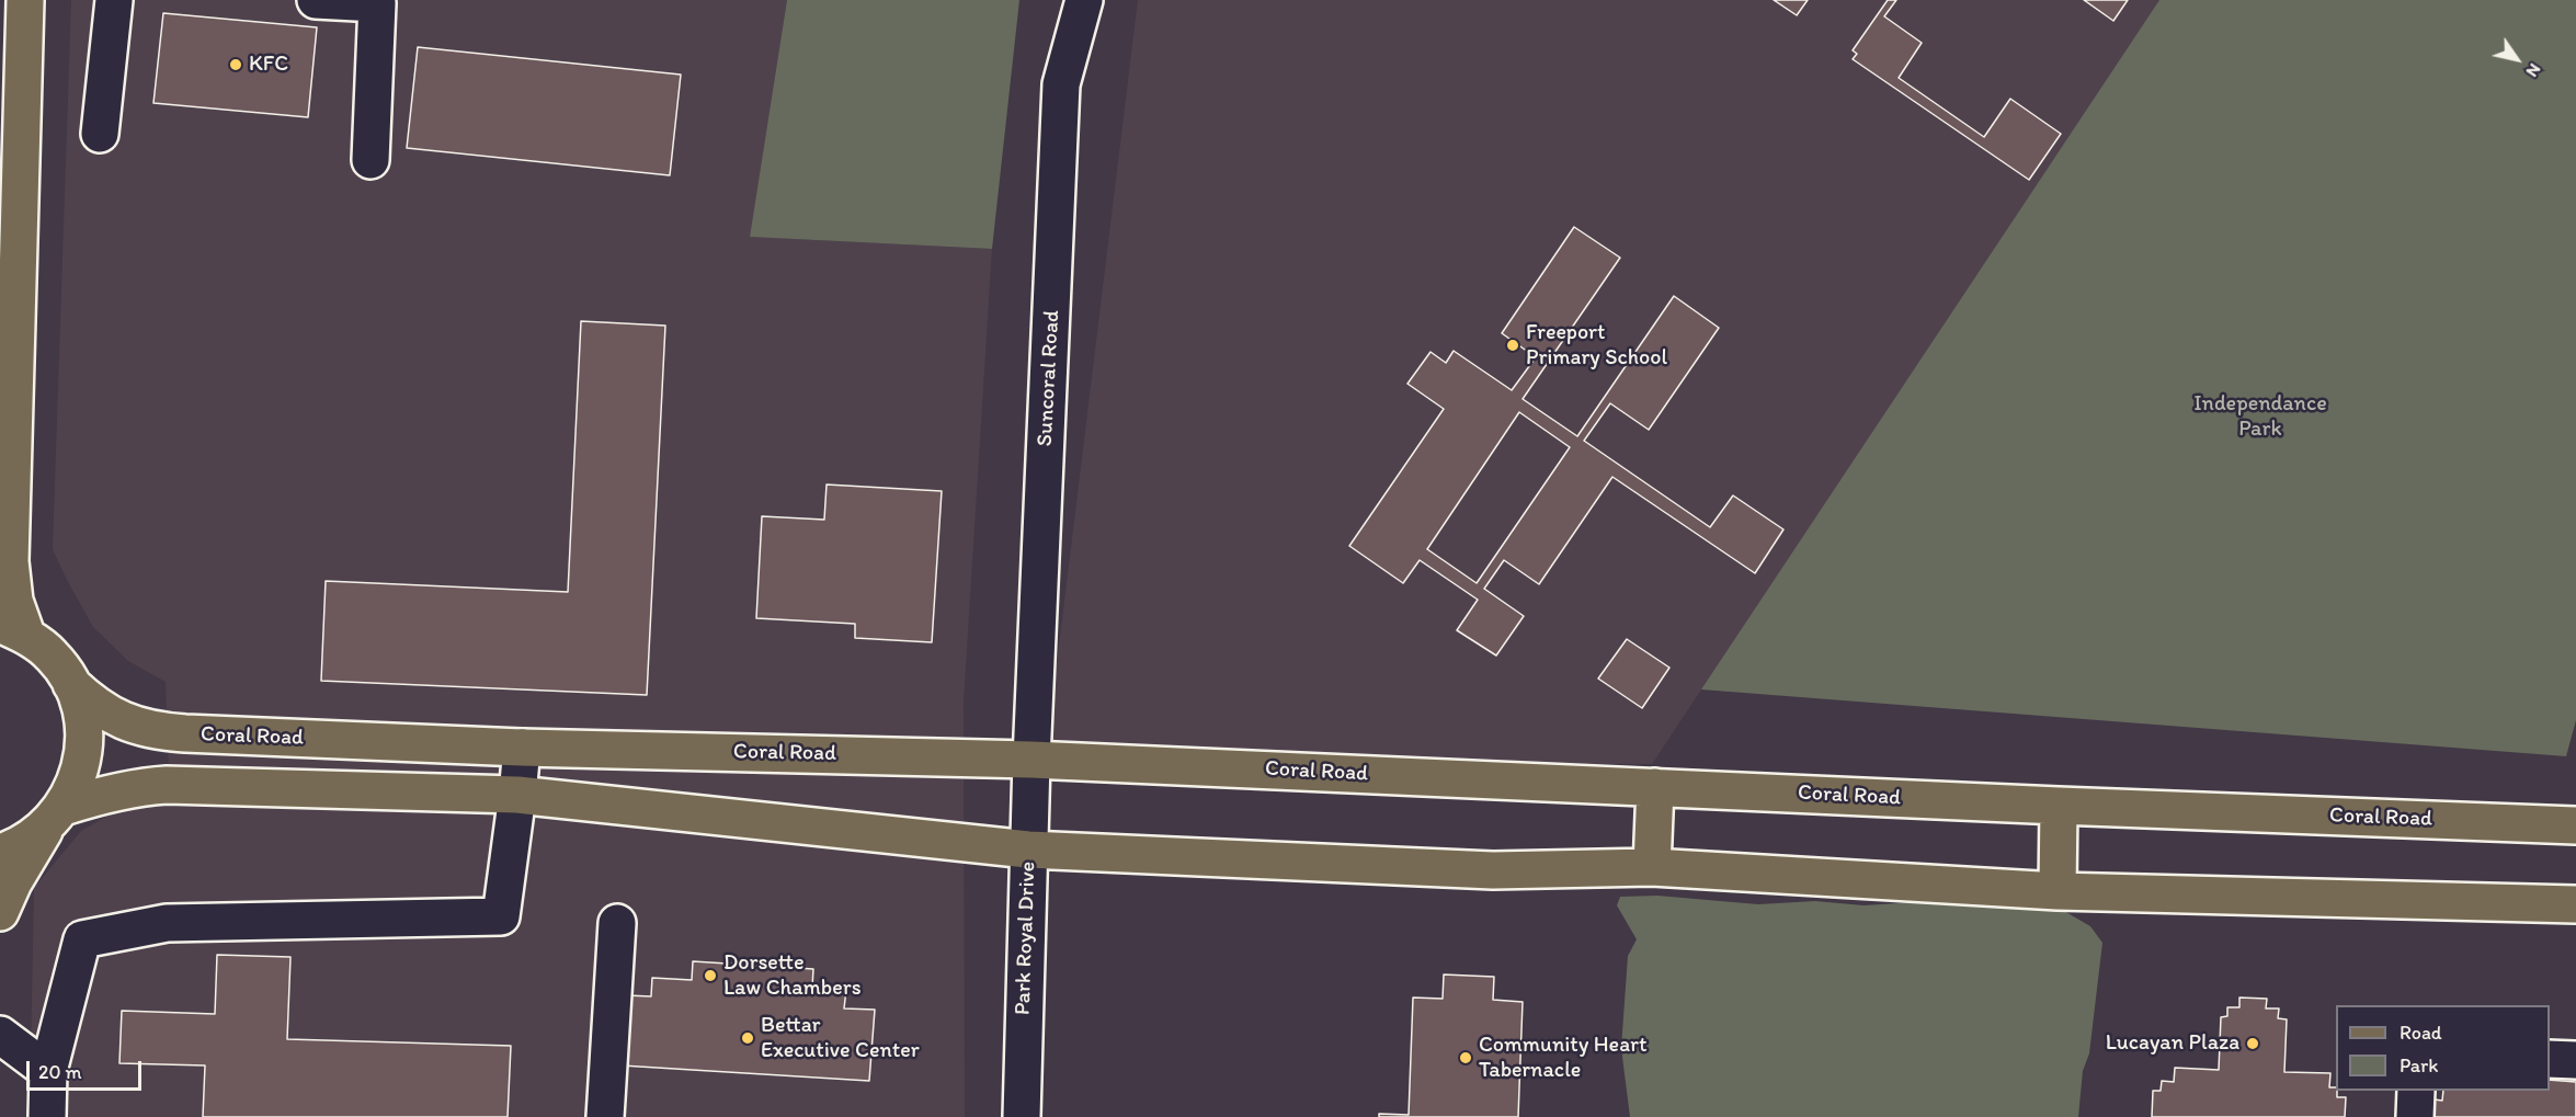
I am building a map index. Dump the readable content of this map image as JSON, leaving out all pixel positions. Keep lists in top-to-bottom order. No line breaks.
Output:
{"streets":{"main road":["Coral Road"],"street":["Suncoral Road","Park Royal Drive"]},"crossings":[["Suncoral Road","Coral Road"],["Suncoral Road","Park Royal Drive"],["Coral Road","Park Royal Drive"]],"parks":["Independance Park"],"places":["KFC","Freeport Primary School","Dorsette Law Chambers","Bettar Executive Center","Lucayan Plaza","Community Heart Tabernacle"],"legend":["Road","Park"],"scale_bar":"20 m","north":"bottom right"}
